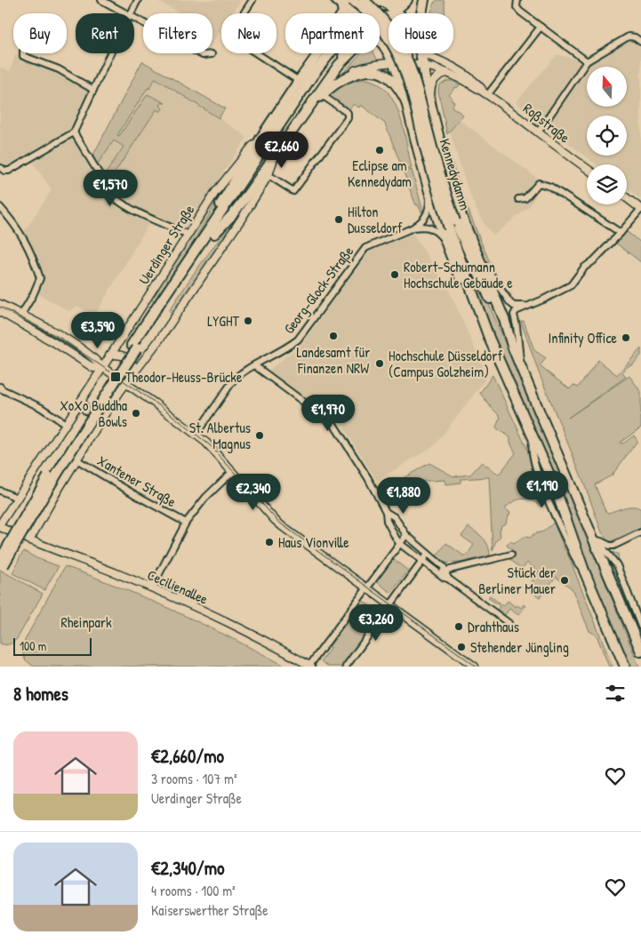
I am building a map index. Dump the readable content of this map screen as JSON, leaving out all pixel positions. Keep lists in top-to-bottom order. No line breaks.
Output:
{"streets":{"main road":["Kennedydamm","Uerdinger Straße"],"street":["Roßstraße","Georg-Glock-Straße","Xantener Straße","Cecilienallee"]},"crossings":[["Roßstraße","Kennedydamm"],["Kennedydamm","Uerdinger Straße"],["Kennedydamm","Georg-Glock-Straße"],["Uerdinger Straße","Cecilienallee"]],"parks":["Rheinpark"],"places":{"other":["Eclipse am Kennedydam","Hilton Dusseldorf","Robert-Schumann Hochschule Gebäude e","LYGHT","Landesamt für Finanzen NRW","Infinity Office","Hochschule Düsseldorf (Campus Golzheim)","XoXo Buddha Bowls","St. Albertus Magnus","Haus Vionville","Stück der Berliner Mauer","Drahthaus","Stehender Jüngling"],"transit":["Theodor-Heuss-Brücke"]},"scale_bar":"100 m","north":"top","page":{"chip":["Buy","Rent","Filters","New","Apartment","House"],"price":["€2,660","€1,570","€3,590","€1,970","€1,190","€2,340","€1,880","€3,260"],"scale":"100 m","heading":"8 homes","list":[{"name":"€2,660/mo","note":"3 rooms · 107 m² · Uerdinger Straße"},{"name":"€2,340/mo","note":"4 rooms · 100 m² · Kaiserswerther Straße"}]}}
